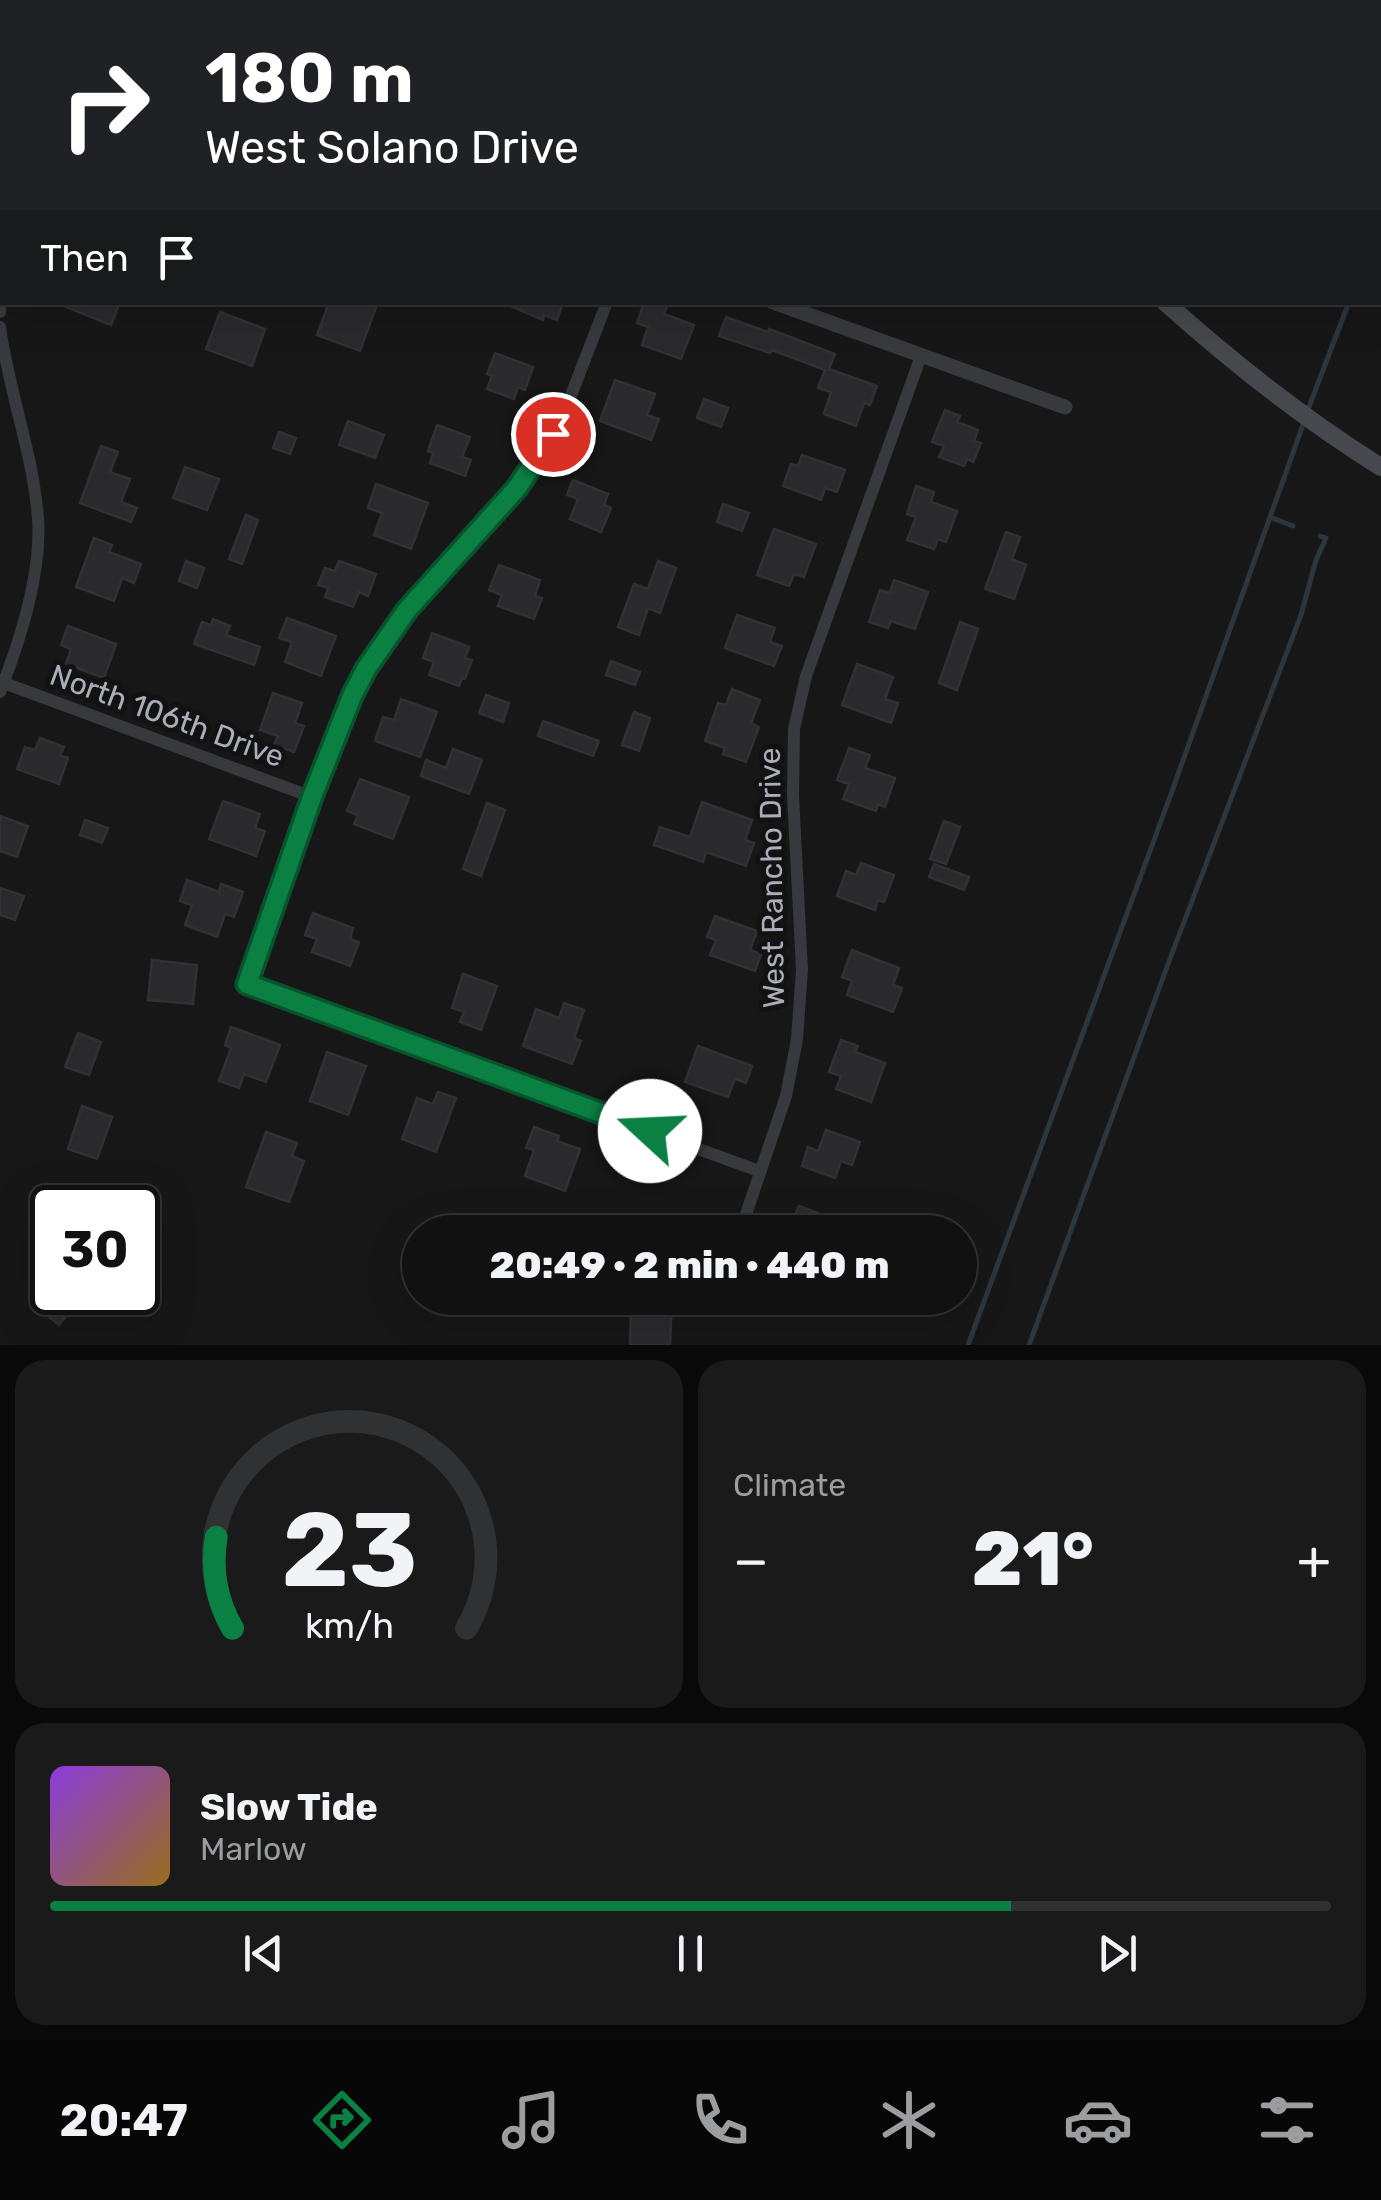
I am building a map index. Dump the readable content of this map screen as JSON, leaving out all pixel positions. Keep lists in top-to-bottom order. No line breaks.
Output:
{"streets":{"street":["North 106th Drive","West Rancho Drive"]},"page":{"turn":["180 m","West Solano Drive"],"then":"Then","limit":"30","trip":"20:49 · 2 min · 440 m","tile":"Climate","heat":["−","21°","+"],"song":["Slow Tide","Marlow"],"tabs":"20:47","gauge":["23","km/h"]}}
